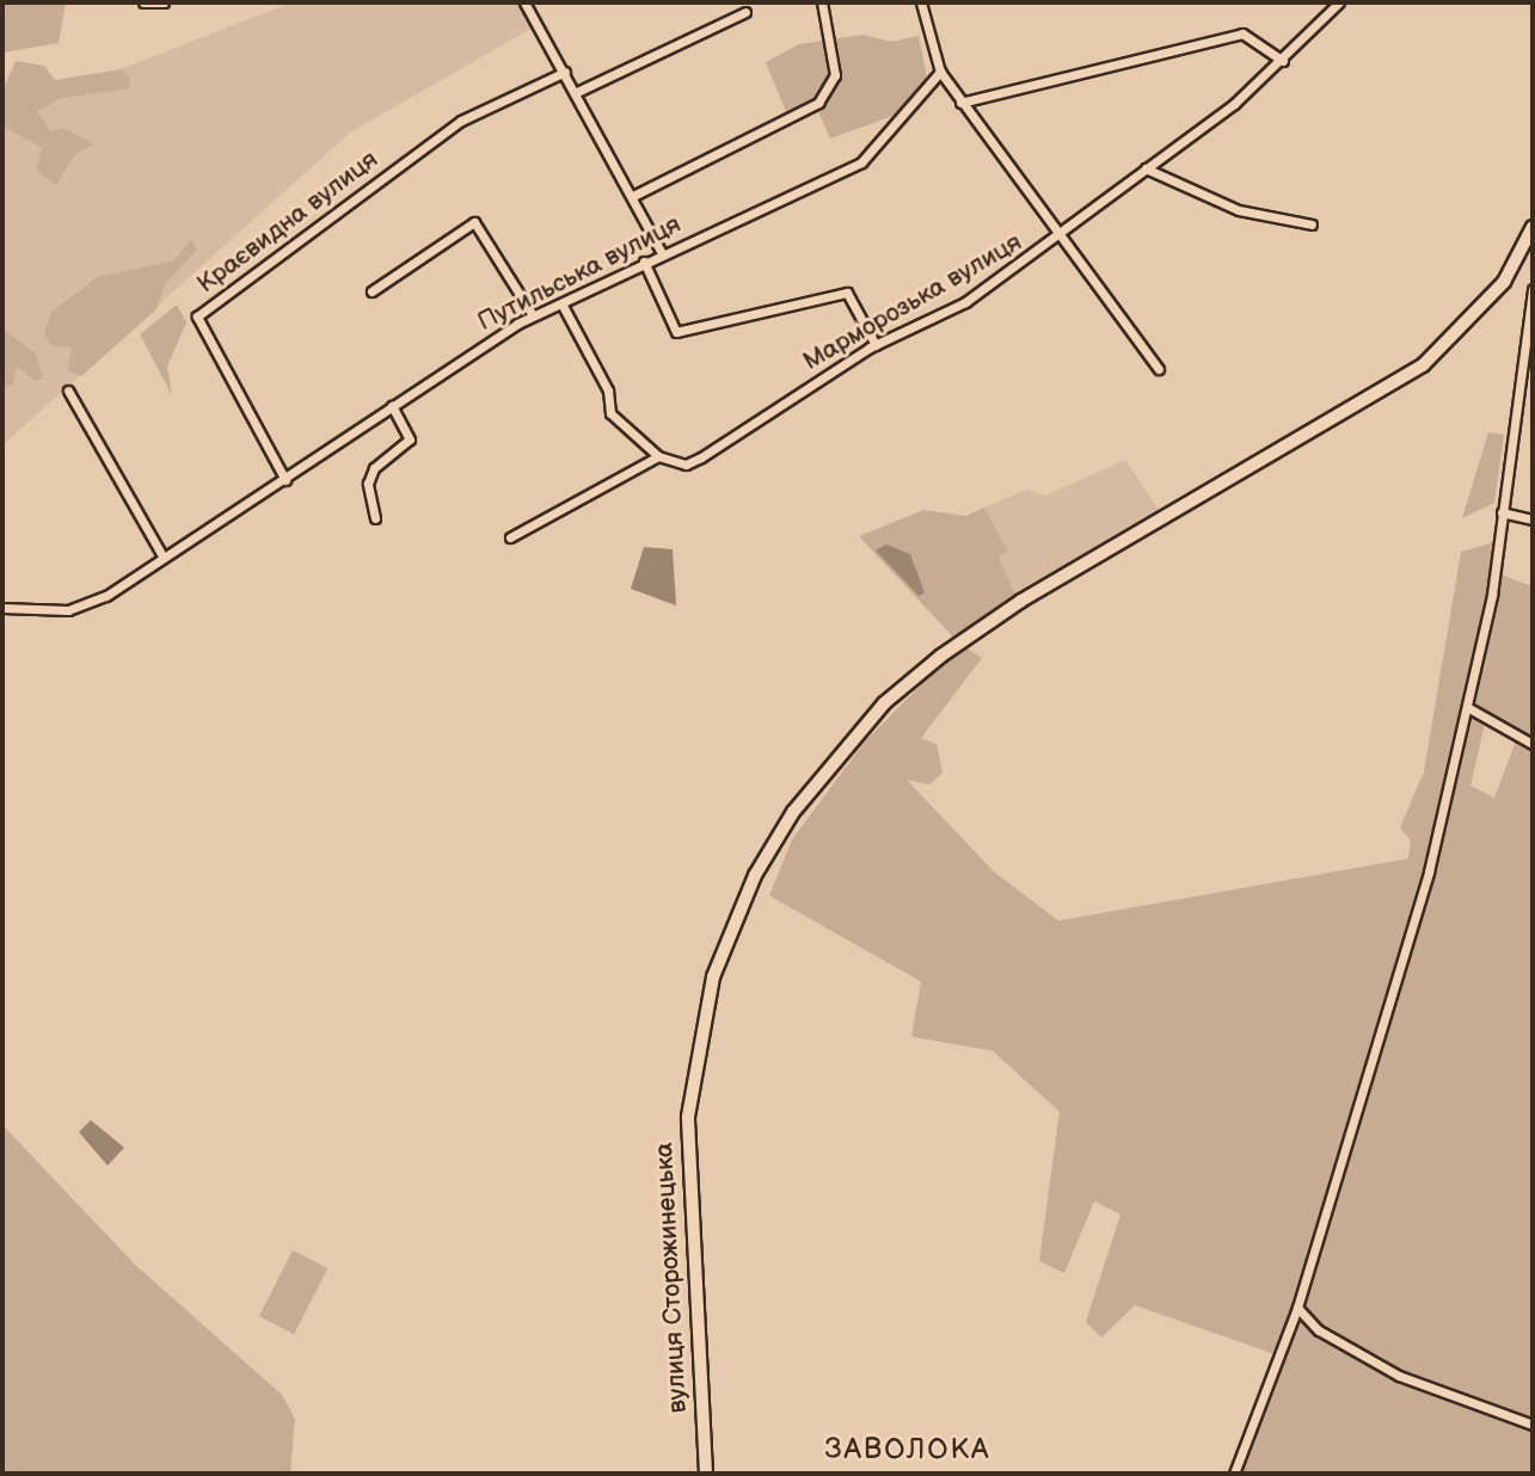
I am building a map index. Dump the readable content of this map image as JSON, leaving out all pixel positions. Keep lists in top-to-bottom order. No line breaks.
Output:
{"streets":{"main road":["вулиця Сторожинецька"],"street":["Краєвидна вулиця","Путильська вулиця","Марморозька вулиця"]},"crossings":[["Краєвидна вулиця","Путильська вулиця"]],"districts":["ЗАВОЛОКА"]}
